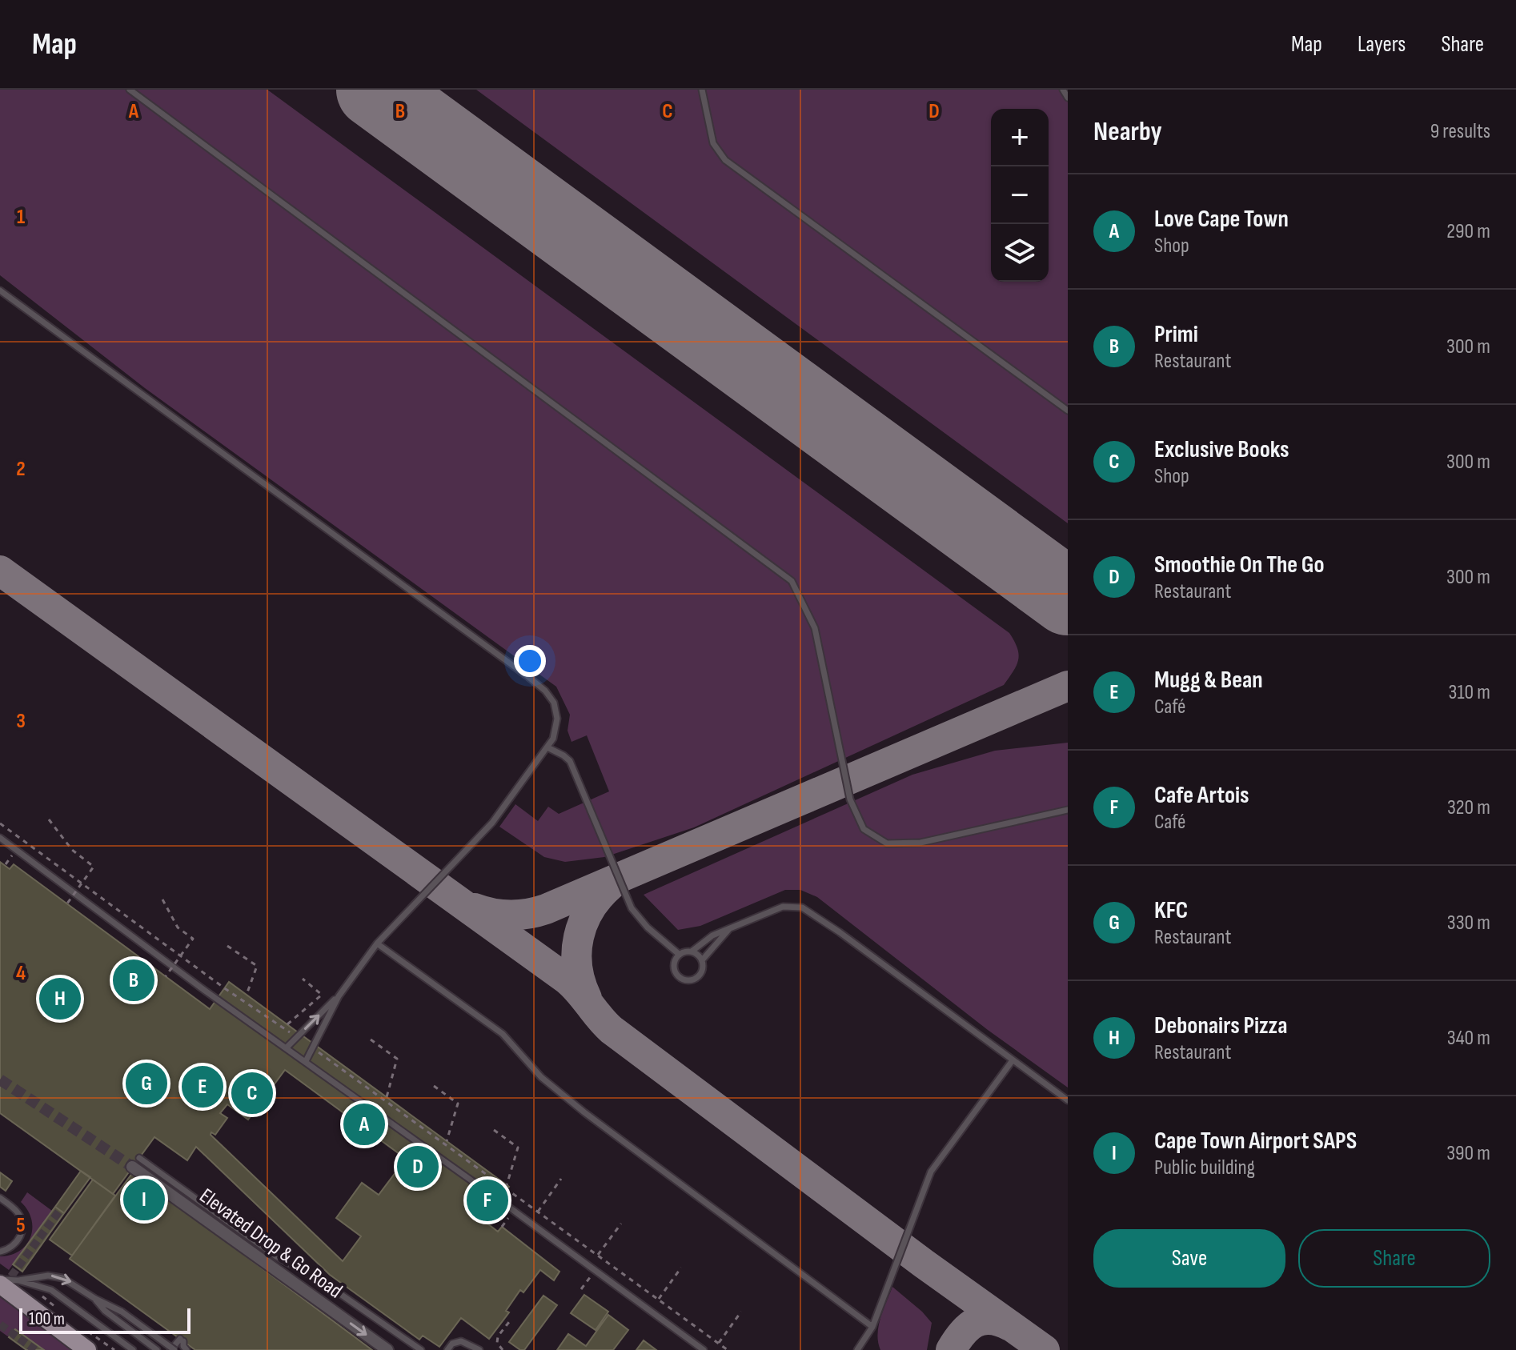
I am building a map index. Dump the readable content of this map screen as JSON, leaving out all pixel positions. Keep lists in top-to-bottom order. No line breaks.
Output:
{"streets":{"street":["Elevated Drop & Go Road"]},"one_way":["Elevated Drop & Go Road"],"scale_bar":"100 m","page":{"header":"Map","nav":["Map","Layers","Share"],"heading":["Nearby","9 results"],"map_buttons":["+","−"],"list":[{"mark":"A","name":"Love Cape Town","note":"Shop","value":"290 m"},{"mark":"B","name":"Primi","note":"Restaurant","value":"300 m"},{"mark":"C","name":"Exclusive Books","note":"Shop","value":"300 m"},{"mark":"D","name":"Smoothie On The Go","note":"Restaurant","value":"300 m"},{"mark":"E","name":"Mugg & Bean","note":"Café","value":"310 m"},{"mark":"F","name":"Cafe Artois","note":"Café","value":"320 m"},{"mark":"G","name":"KFC","note":"Restaurant","value":"330 m"},{"mark":"H","name":"Debonairs Pizza","note":"Restaurant","value":"340 m"},{"mark":"I","name":"Cape Town Airport SAPS","note":"Public building","value":"390 m"}],"pins":["B","H","G","E","C","A","D","I","F"],"buttons":["Save","Share"],"scale":"100 m"},"grid":{"columns":["A","B","C","D"],"rows":["1","2","3","4","5"]}}
